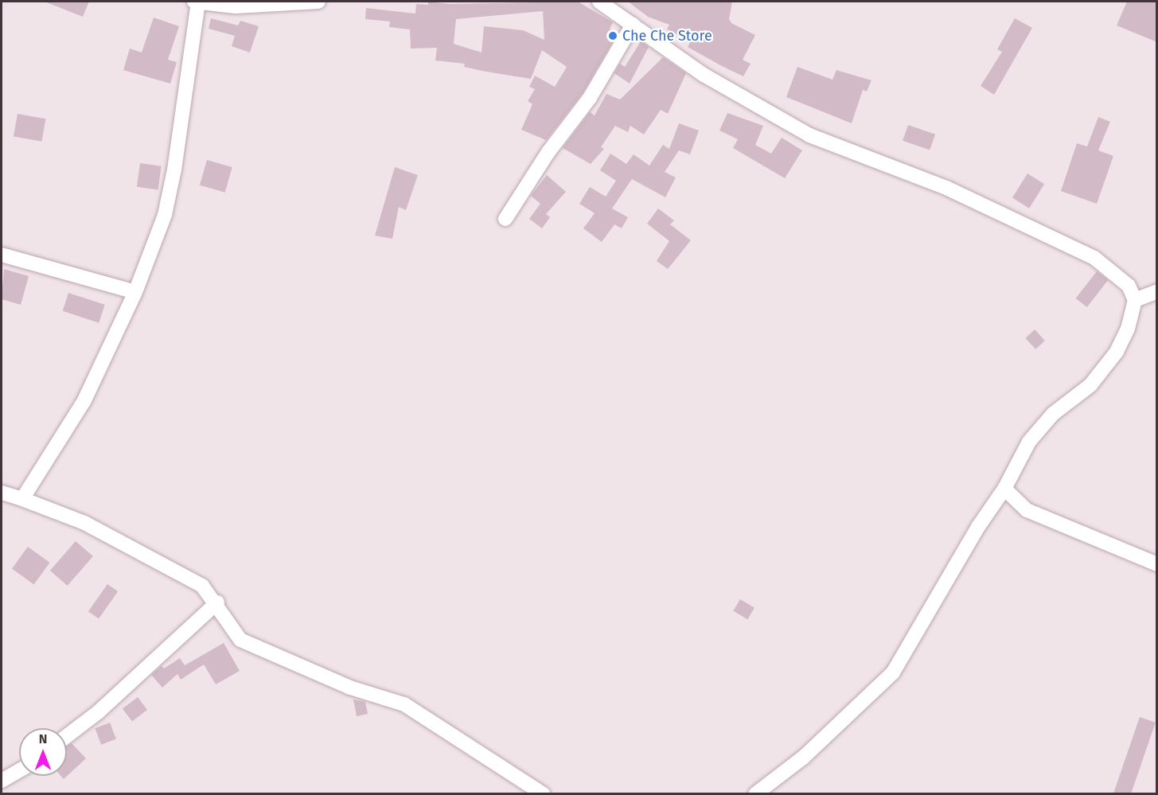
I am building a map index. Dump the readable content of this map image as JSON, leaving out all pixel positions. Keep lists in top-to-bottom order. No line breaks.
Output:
{"places":["Che Che Store"],"north":"top"}
